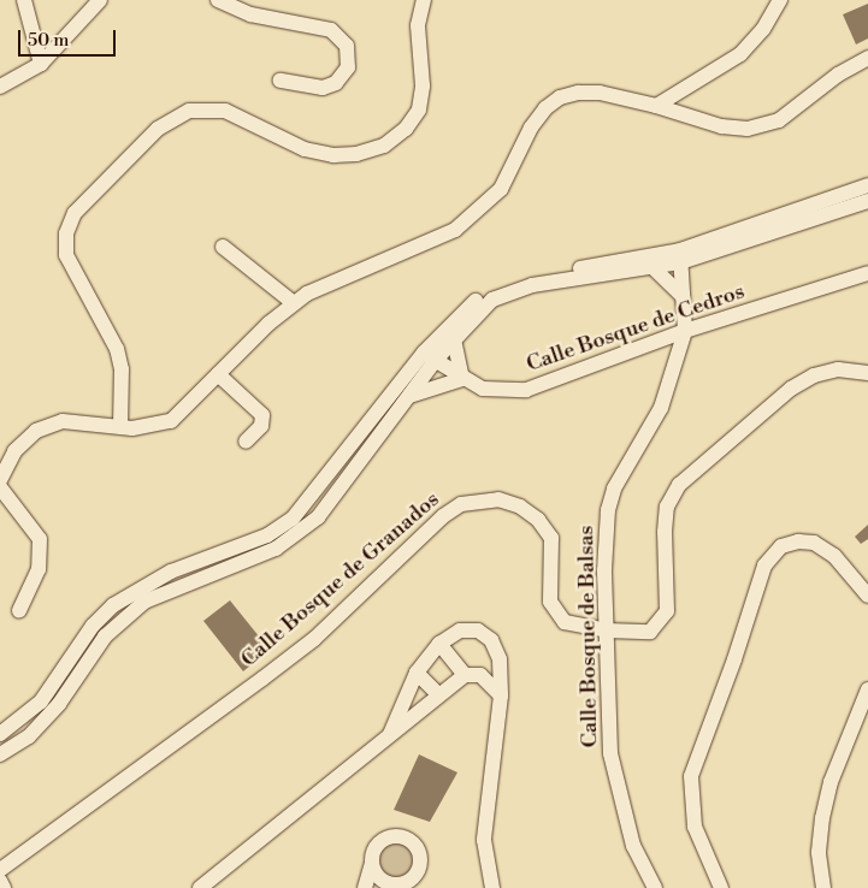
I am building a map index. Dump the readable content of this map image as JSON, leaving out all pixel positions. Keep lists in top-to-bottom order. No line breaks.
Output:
{"streets":{"street":["Calle Bosque de Cedros","Calle Bosque de Granados","Calle Bosque de Balsas"]},"crossings":[["Calle Bosque de Cedros","Calle Bosque de Balsas"],["Calle Bosque de Granados","Calle Bosque de Balsas"]],"scale_bar":"50 m"}
